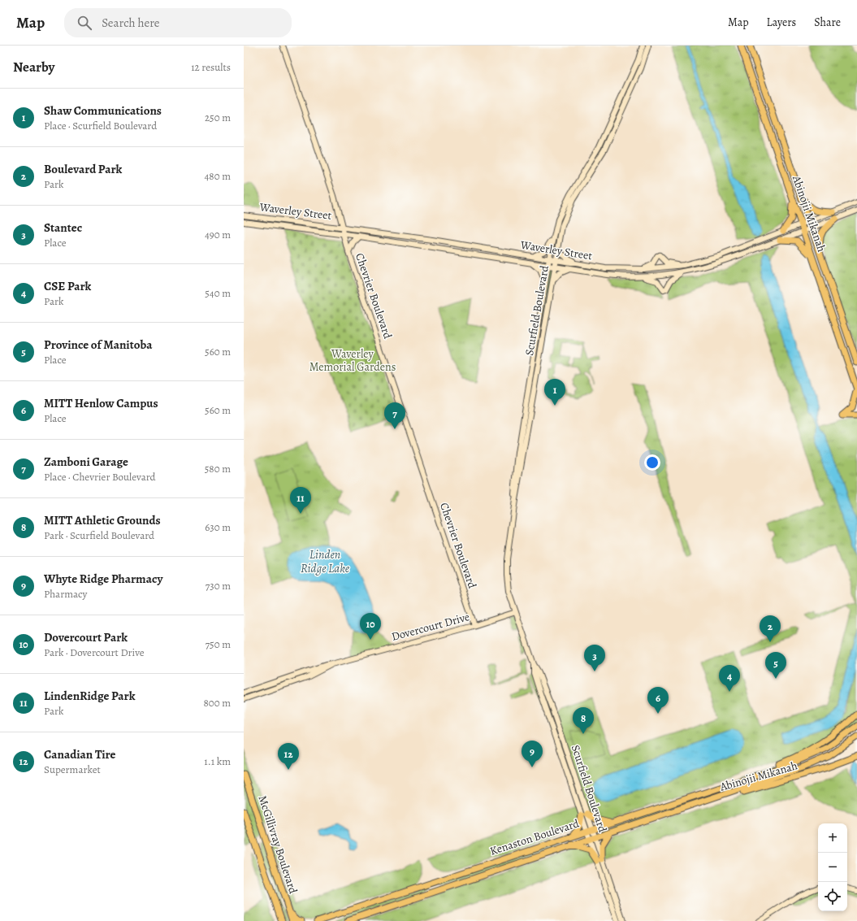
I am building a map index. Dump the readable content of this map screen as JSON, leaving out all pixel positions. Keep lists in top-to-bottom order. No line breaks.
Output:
{"streets":{"main road":["Abinojii Mikanah","Kenaston Boulevard","McGillivray Boulevard"],"street":["Waverley Street","Chevrier Boulevard","Scurfield Boulevard","Dovercourt Drive"]},"crossings":[["Waverley Street","Abinojii Mikanah"],["Waverley Street","Chevrier Boulevard"],["Waverley Street","Scurfield Boulevard"],["Abinojii Mikanah","Kenaston Boulevard"],["Chevrier Boulevard","Dovercourt Drive"],["Scurfield Boulevard","Dovercourt Drive"],["Scurfield Boulevard","Kenaston Boulevard"]],"water":["Linden Ridge Lake"],"parks":["Waverley Memorial Gardens"],"page":{"header":"Map","search":"Search here","nav":["Map","Layers","Share"],"heading":["Nearby","12 results"],"list":[{"mark":"1","name":"Shaw Communications","note":"Place · Scurfield Boulevard","value":"250 m"},{"mark":"2","name":"Boulevard Park","note":"Park","value":"480 m"},{"mark":"3","name":"Stantec","note":"Place","value":"490 m"},{"mark":"4","name":"CSE Park","note":"Park","value":"540 m"},{"mark":"5","name":"Province of Manitoba","note":"Place","value":"560 m"},{"mark":"6","name":"MITT Henlow Campus","note":"Place","value":"560 m"},{"mark":"7","name":"Zamboni Garage","note":"Place · Chevrier Boulevard","value":"580 m"},{"mark":"8","name":"MITT Athletic Grounds","note":"Park · Scurfield Boulevard","value":"630 m"},{"mark":"9","name":"Whyte Ridge Pharmacy","note":"Pharmacy","value":"730 m"},{"mark":"10","name":"Dovercourt Park","note":"Park · Dovercourt Drive","value":"750 m"},{"mark":"11","name":"LindenRidge Park","note":"Park","value":"800 m"},{"mark":"12","name":"Canadian Tire","note":"Supermarket","value":"1.1 km"}],"pins":["1","7","11","10","2","3","5","4","6","8","9","12"],"map_buttons":["+","−"]}}
